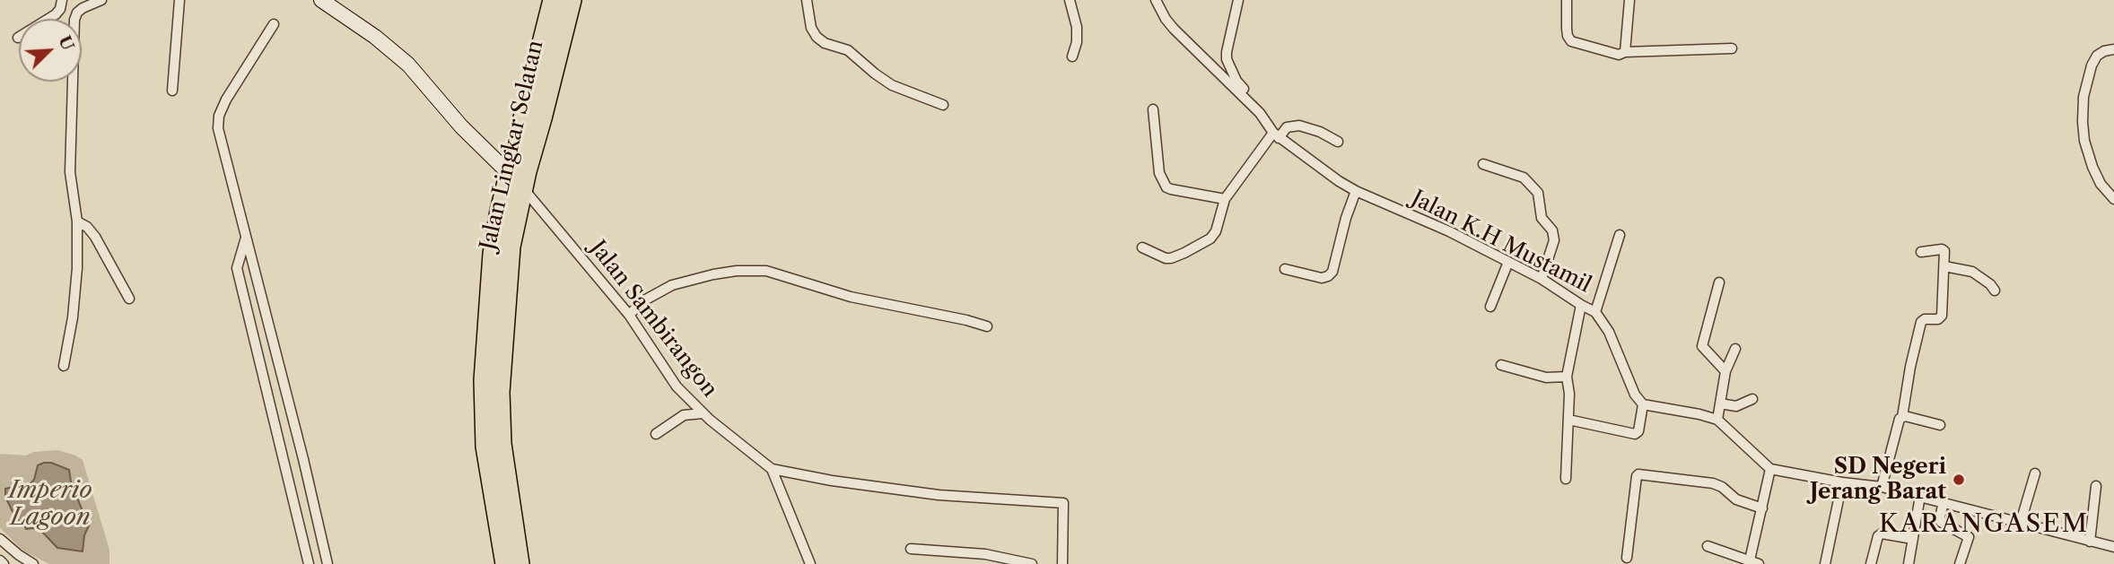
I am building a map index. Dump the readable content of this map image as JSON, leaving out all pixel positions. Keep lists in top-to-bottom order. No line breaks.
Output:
{"streets":{"highway":["Jalan Lingkar Selatan"],"street":["Jalan K.H Mustamil","Jalan Sambirangon"]},"crossings":[["Jalan Lingkar Selatan","Jalan Sambirangon"]],"districts":["KARANGASEM"],"water":["Imperio Lagoon"],"places":["SD Negeri Jerang Barat"],"north":"top right"}
